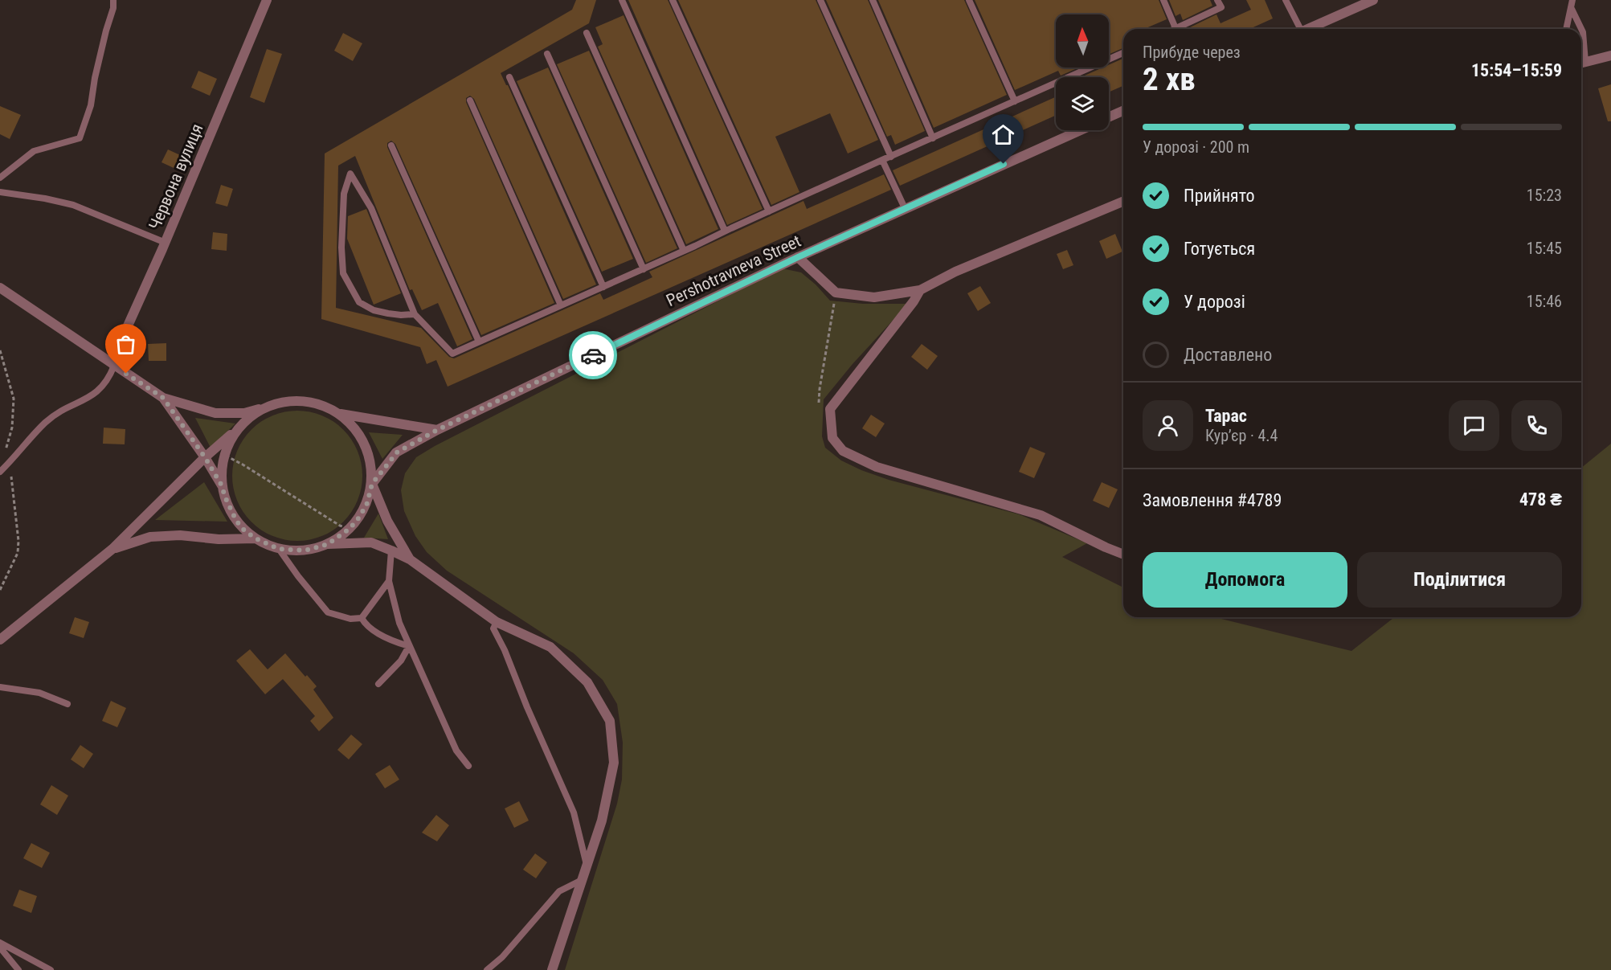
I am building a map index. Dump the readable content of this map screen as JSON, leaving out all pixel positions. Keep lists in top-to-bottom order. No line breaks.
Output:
{"streets":{"street":["Червона вулиця","Pershotravneva Street"]},"north":"top","page":{"heading":["2 хв","Прибуде через","15:54–15:59"],"panel":["Тарас","Кур’єр · 4.4","Замовлення #4789","478 ₴"],"bar":"У дорозі · 200 m","list":[["Прийнято","15:23"],["Готується","15:45"],["У дорозі","15:46"],"Доставлено"],"buttons":["Допомога","Поділитися"]}}
